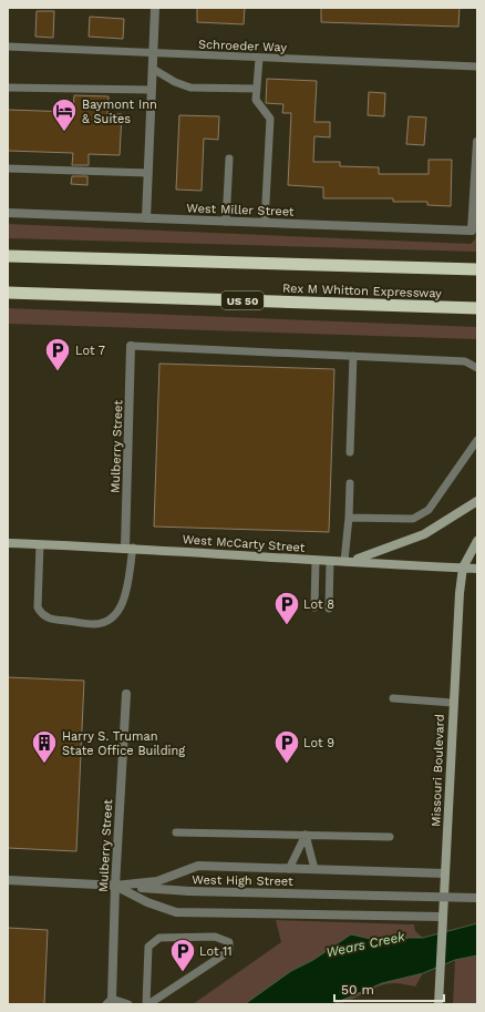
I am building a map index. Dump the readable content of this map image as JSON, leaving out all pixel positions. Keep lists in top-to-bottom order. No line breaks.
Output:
{"streets":{"highway":["Rex M Whitton Expressway","US 50"],"main road":["West McCarty Street","Missouri Boulevard"],"street":["West Miller Street","Mulberry Street","West High Street"],"lane":["Schroeder Way"]},"crossings":[["Mulberry Street","West McCarty Street"],["Mulberry Street","West High Street"],["West McCarty Street","Missouri Boulevard"]],"water":["Wears Creek"],"places":{"hotel":["Baymont Inn & Suites"],"parking":["Lot 7","Lot 8","Lot 9","Lot 11"],"building":["Harry S. Truman State Office Building"]},"scale_bar":"50 m"}
